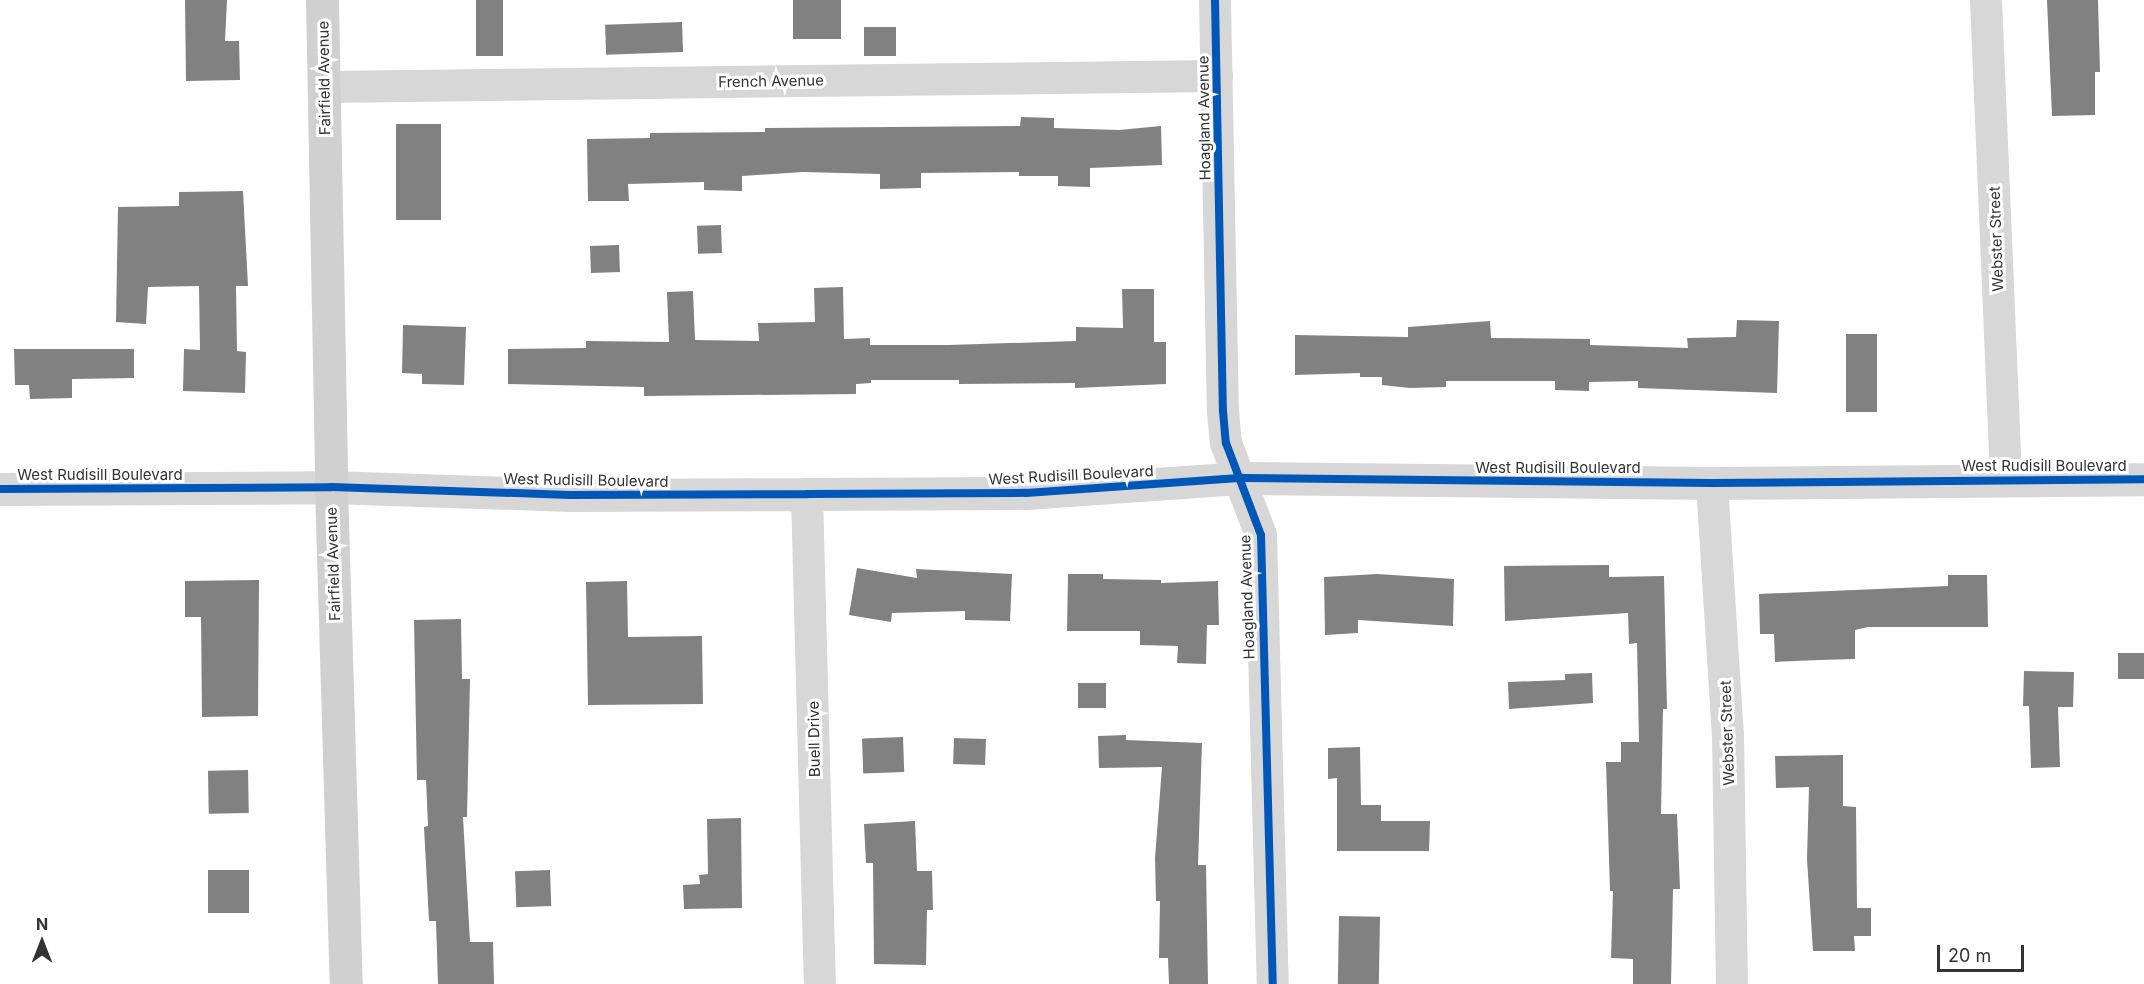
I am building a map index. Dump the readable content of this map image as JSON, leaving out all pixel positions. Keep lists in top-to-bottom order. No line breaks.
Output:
{"streets":{"main road":["Fairfield Avenue"],"street":["French Avenue","Hoagland Avenue","Webster Street","West Rudisill Boulevard","Buell Drive"]},"crossings":[["Fairfield Avenue","French Avenue"],["Fairfield Avenue","West Rudisill Boulevard"],["French Avenue","Hoagland Avenue"],["Hoagland Avenue","West Rudisill Boulevard"],["Webster Street","West Rudisill Boulevard"],["West Rudisill Boulevard","Buell Drive"]],"scale_bar":"20 m","north":"top"}
